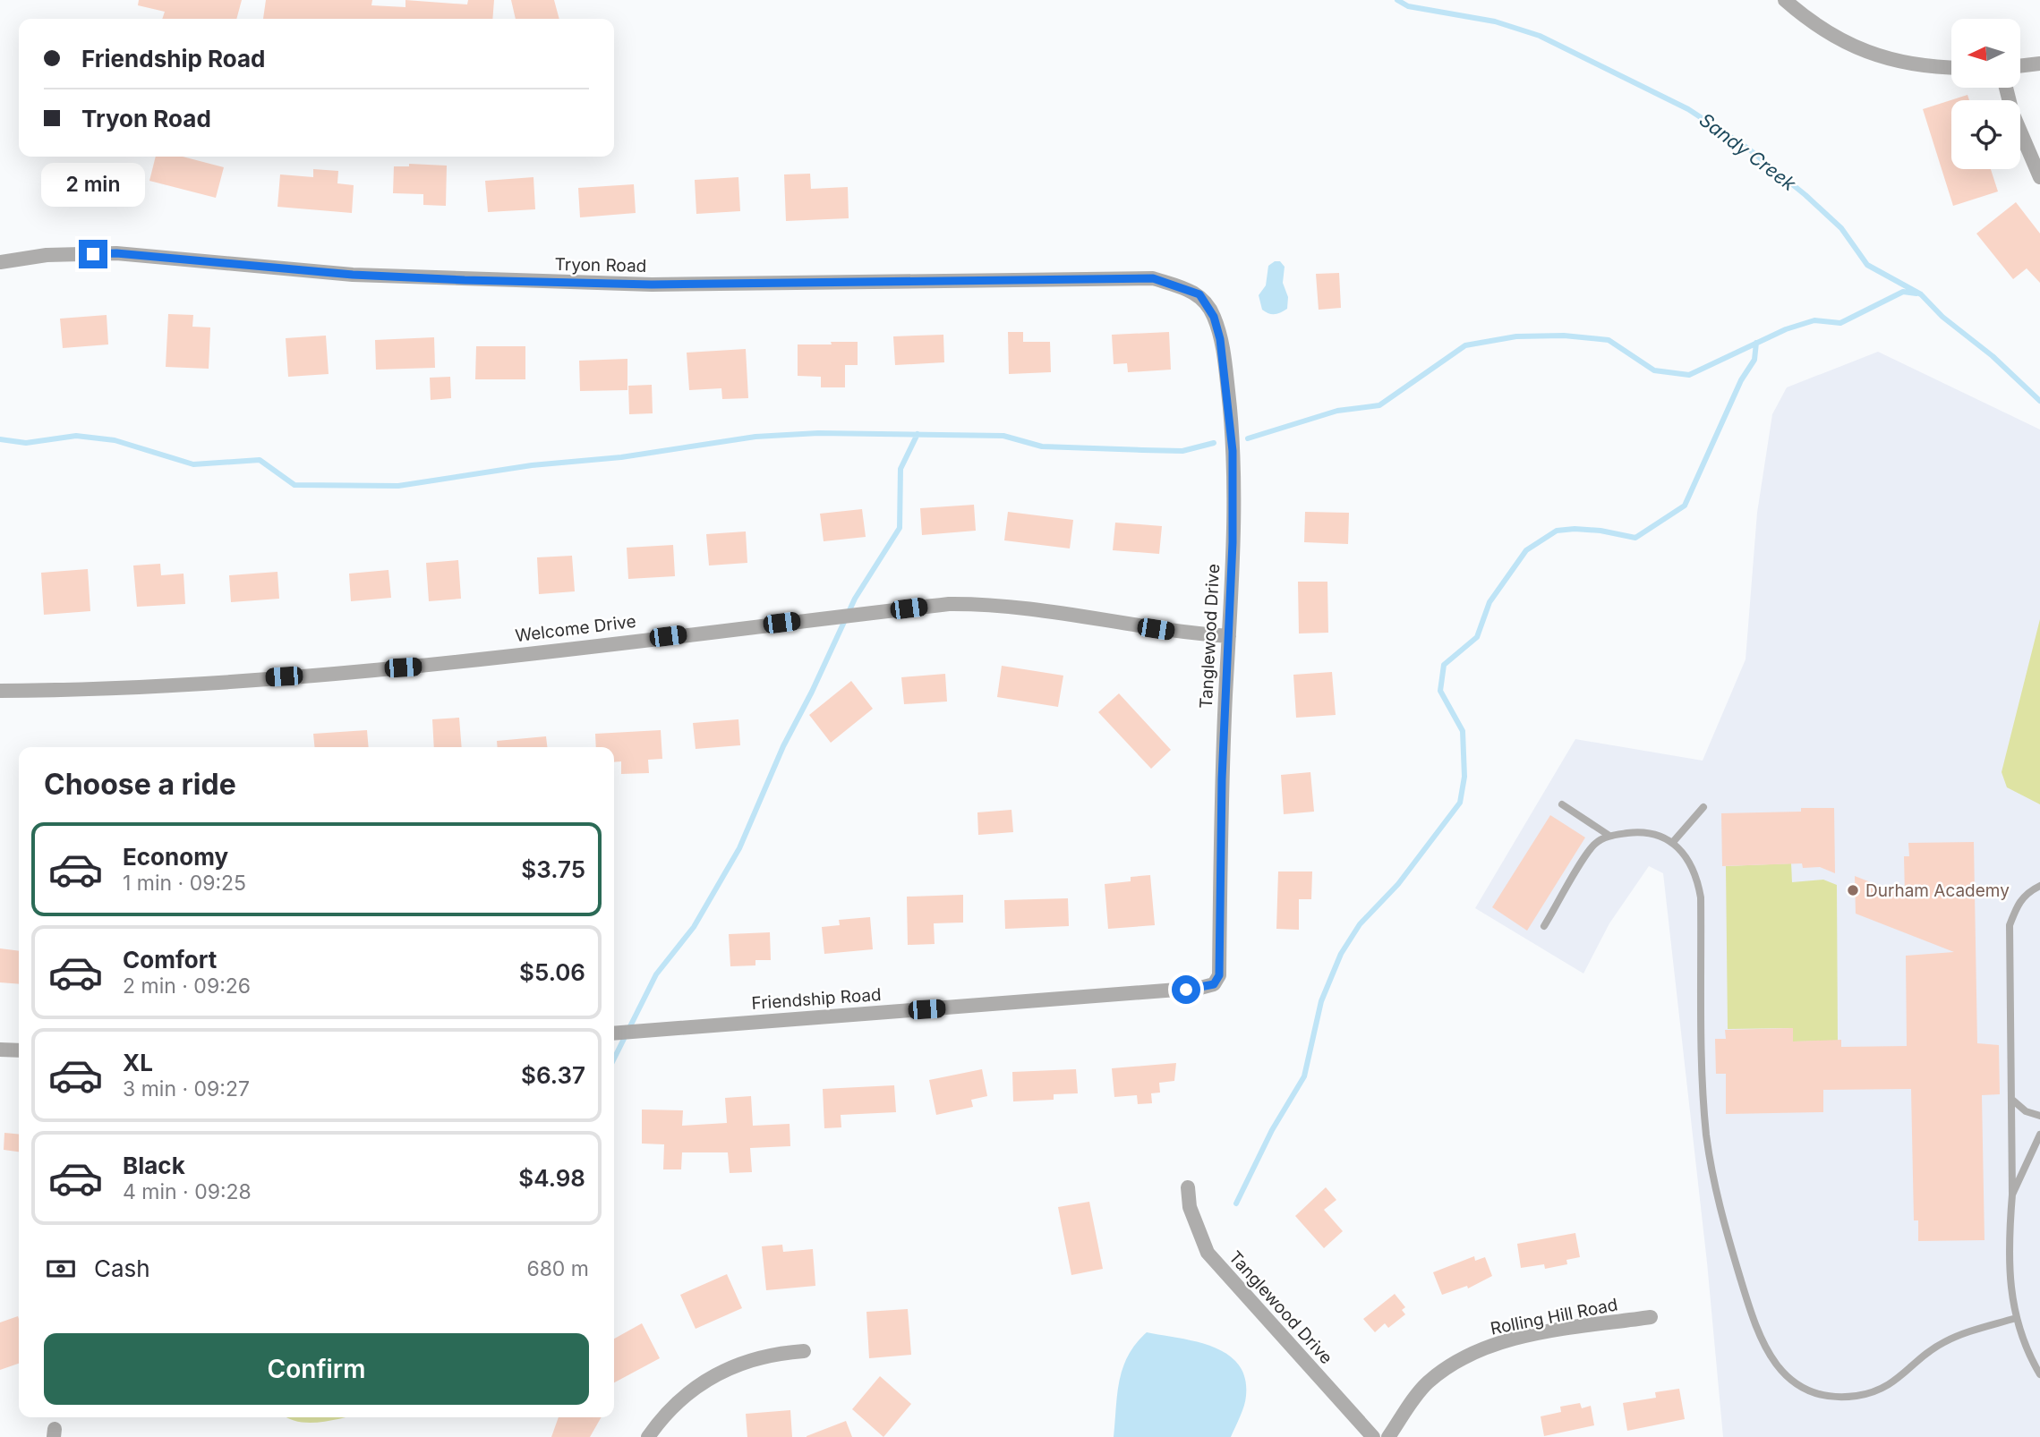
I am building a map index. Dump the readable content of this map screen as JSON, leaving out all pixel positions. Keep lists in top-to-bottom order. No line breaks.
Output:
{"streets":{"street":["Tryon Road","Welcome Drive","Tanglewood Drive","Friendship Road","Rolling Hill Road"]},"crossings":[["Tryon Road","Tanglewood Drive"],["Welcome Drive","Tanglewood Drive"],["Tanglewood Drive","Friendship Road"]],"water":["Sandy Creek"],"places":["Durham Academy"],"north":"left","page":{"banner":["Friendship Road","Tryon Road"],"bubble":"2 min","heading":"Choose a ride","list":[{"name":"Economy","note":"1 min · 09:25","value":"$3.75"},{"name":"Comfort","note":"2 min · 09:26","value":"$5.06"},{"name":"XL","note":"3 min · 09:27","value":"$6.37"},{"name":"Black","note":"4 min · 09:28","value":"$4.98"}],"pay":["Cash","680 m"],"buttons":"Confirm"}}
